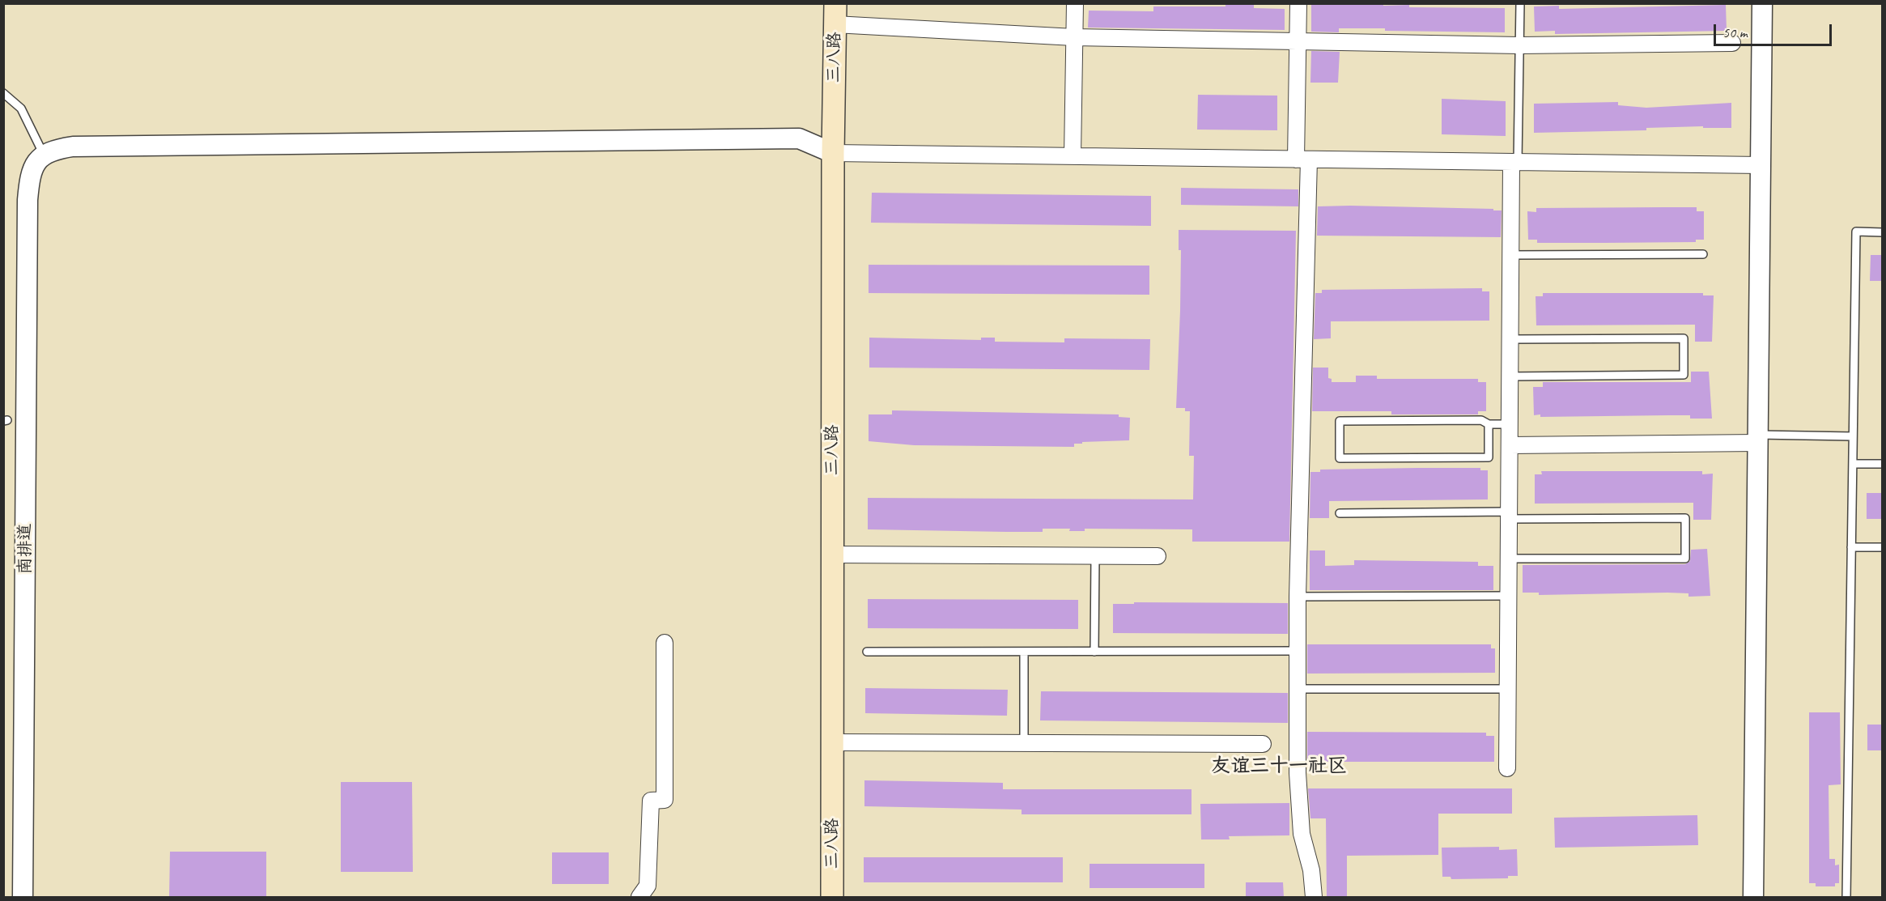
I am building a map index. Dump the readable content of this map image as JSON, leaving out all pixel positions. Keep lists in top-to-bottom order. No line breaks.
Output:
{"streets":{"main road":["三八路"],"street":["南排道"]},"districts":["友谊三十一社区"],"scale_bar":"50 m"}
